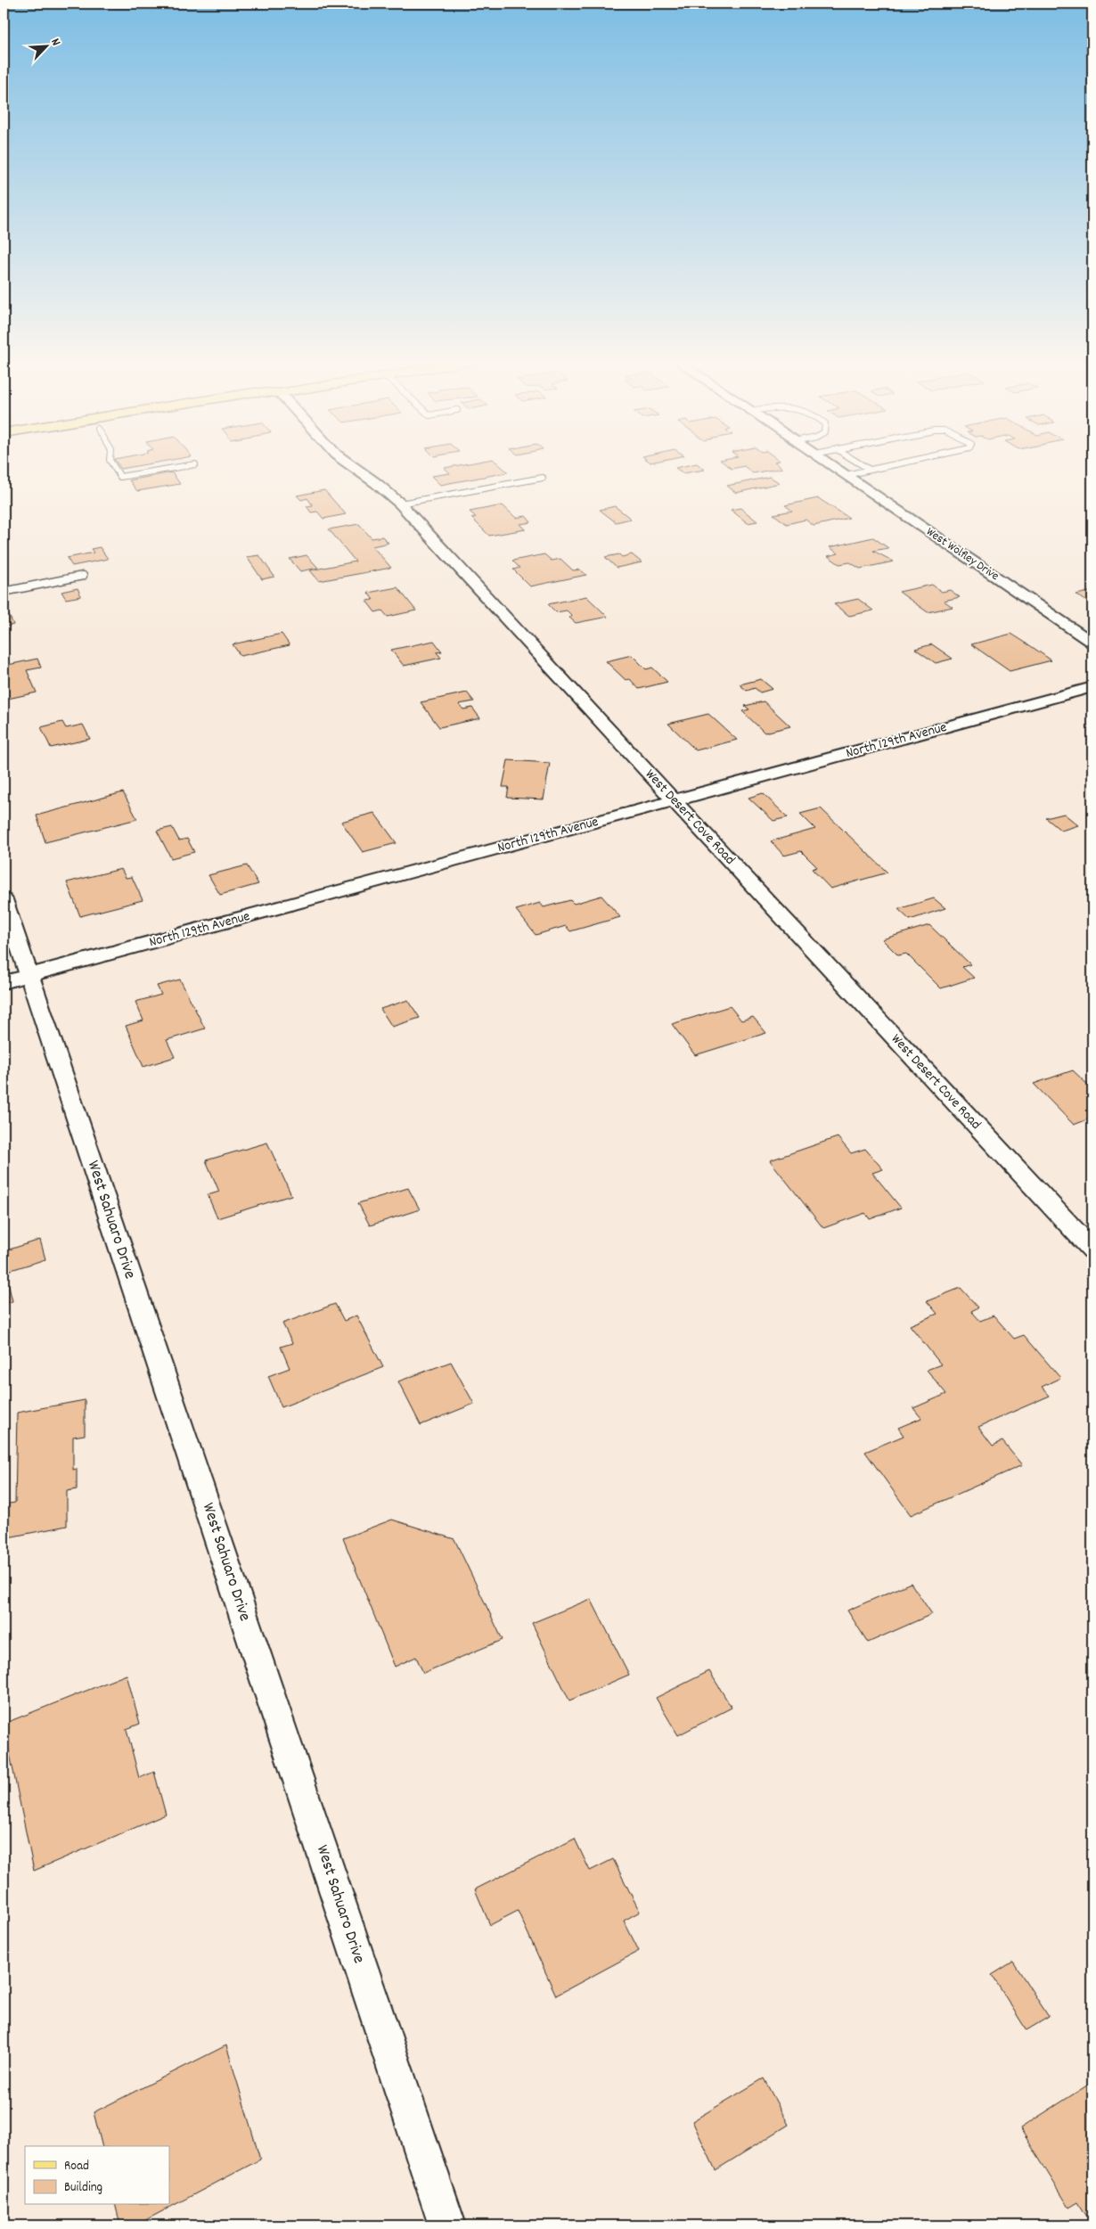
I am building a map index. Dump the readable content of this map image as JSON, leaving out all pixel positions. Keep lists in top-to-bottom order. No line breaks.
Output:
{"streets":{"street":["West Wolfley Drive","North 129th Avenue","West Desert Cove Road","West Sahuaro Drive"]},"crossings":[["North 129th Avenue","West Desert Cove Road"],["North 129th Avenue","West Sahuaro Drive"]],"legend":["Road","Building"],"north":"top right"}
